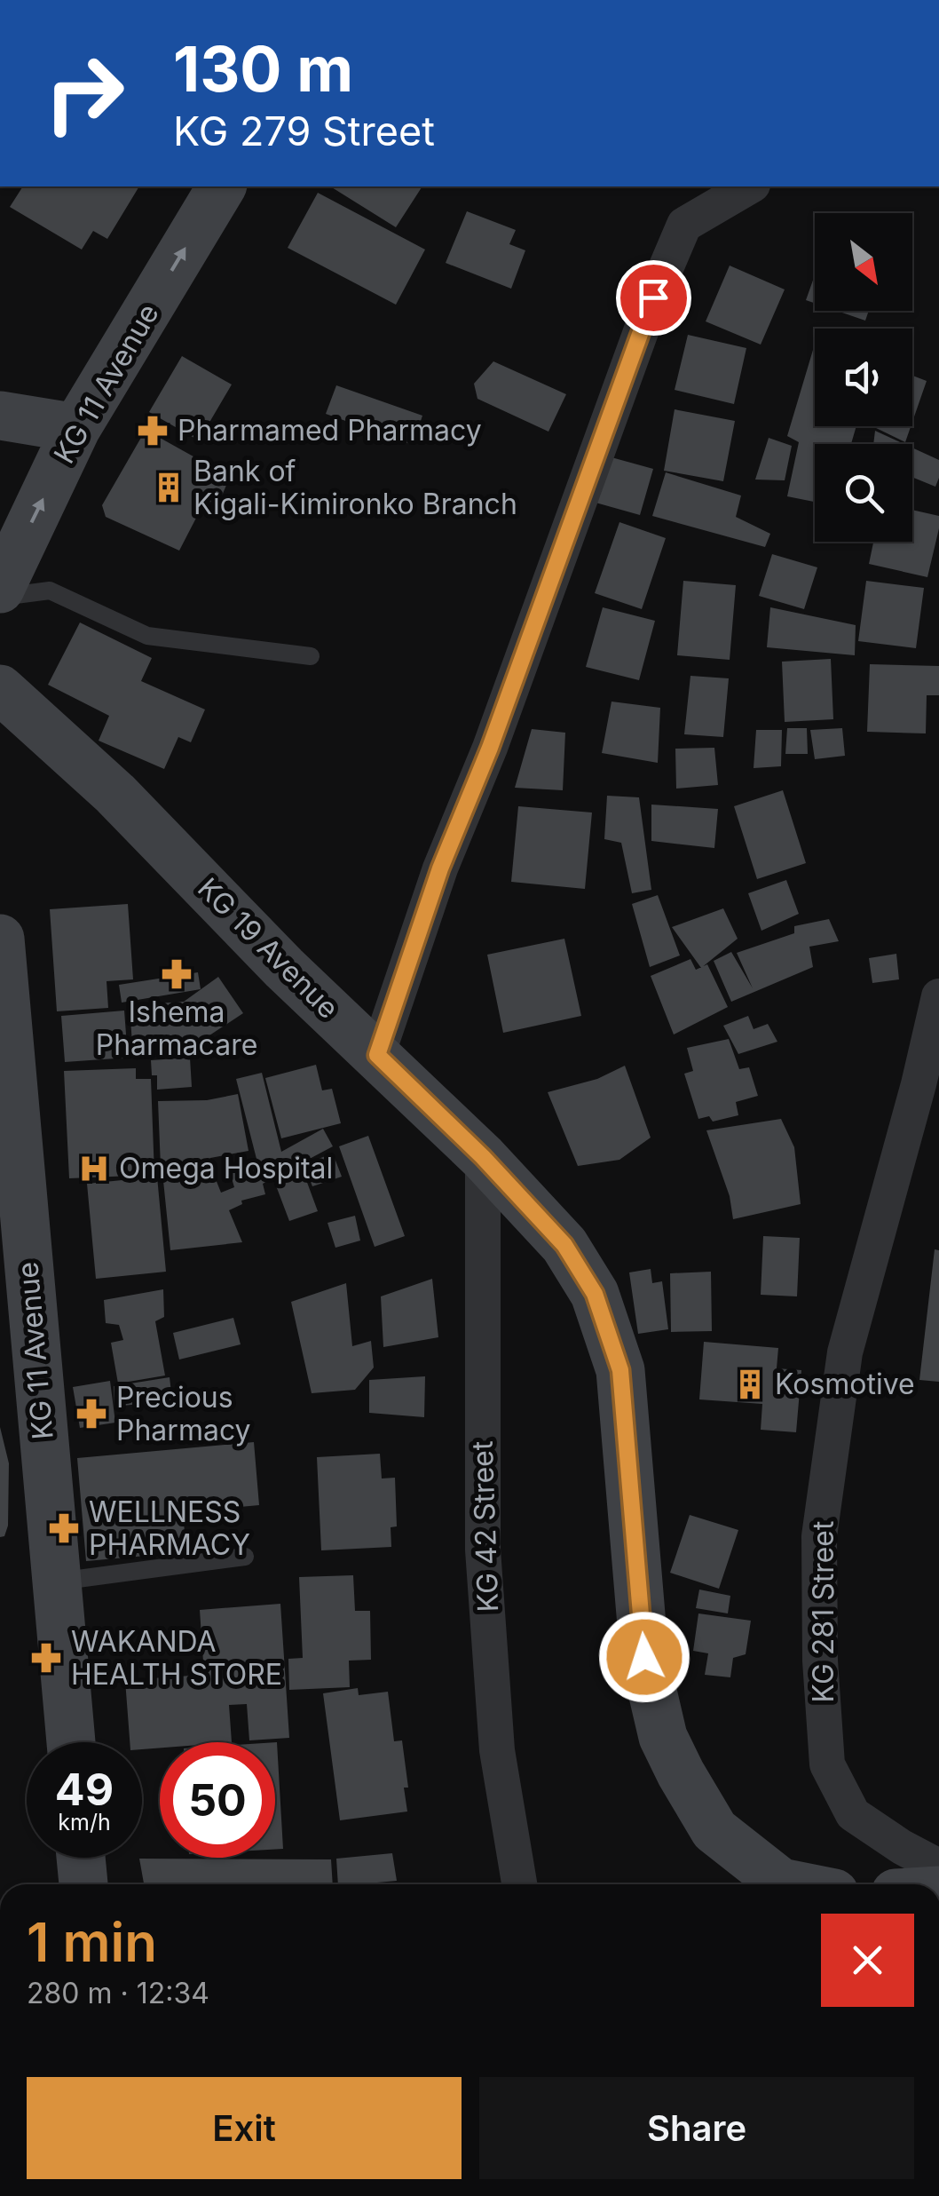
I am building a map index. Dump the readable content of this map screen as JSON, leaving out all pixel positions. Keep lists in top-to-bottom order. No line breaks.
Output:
{"streets":{"main road":["KG 11 Avenue","KG 19 Avenue"],"street":["KG 42 Street","KG 281 Street"]},"crossings":[["KG 19 Avenue","KG 42 Street"]],"one_way":["KG 11 Avenue"],"places":{"pharmacy":["Pharmamed Pharmacy","Ishema Pharmacare","Precious Pharmacy","WELLNESS PHARMACY","WAKANDA HEALTH STORE"],"building":["Bank of Kigali-Kimironko Branch","Kosmotive"],"hospital":["Omega Hospital"]},"north":"bottom right","page":{"turn":["130 m","KG 279 Street"],"speed":"49 km/h","limit":"50","heading":["1 min","280 m · 12:34"],"buttons":["Exit","Share"]}}
